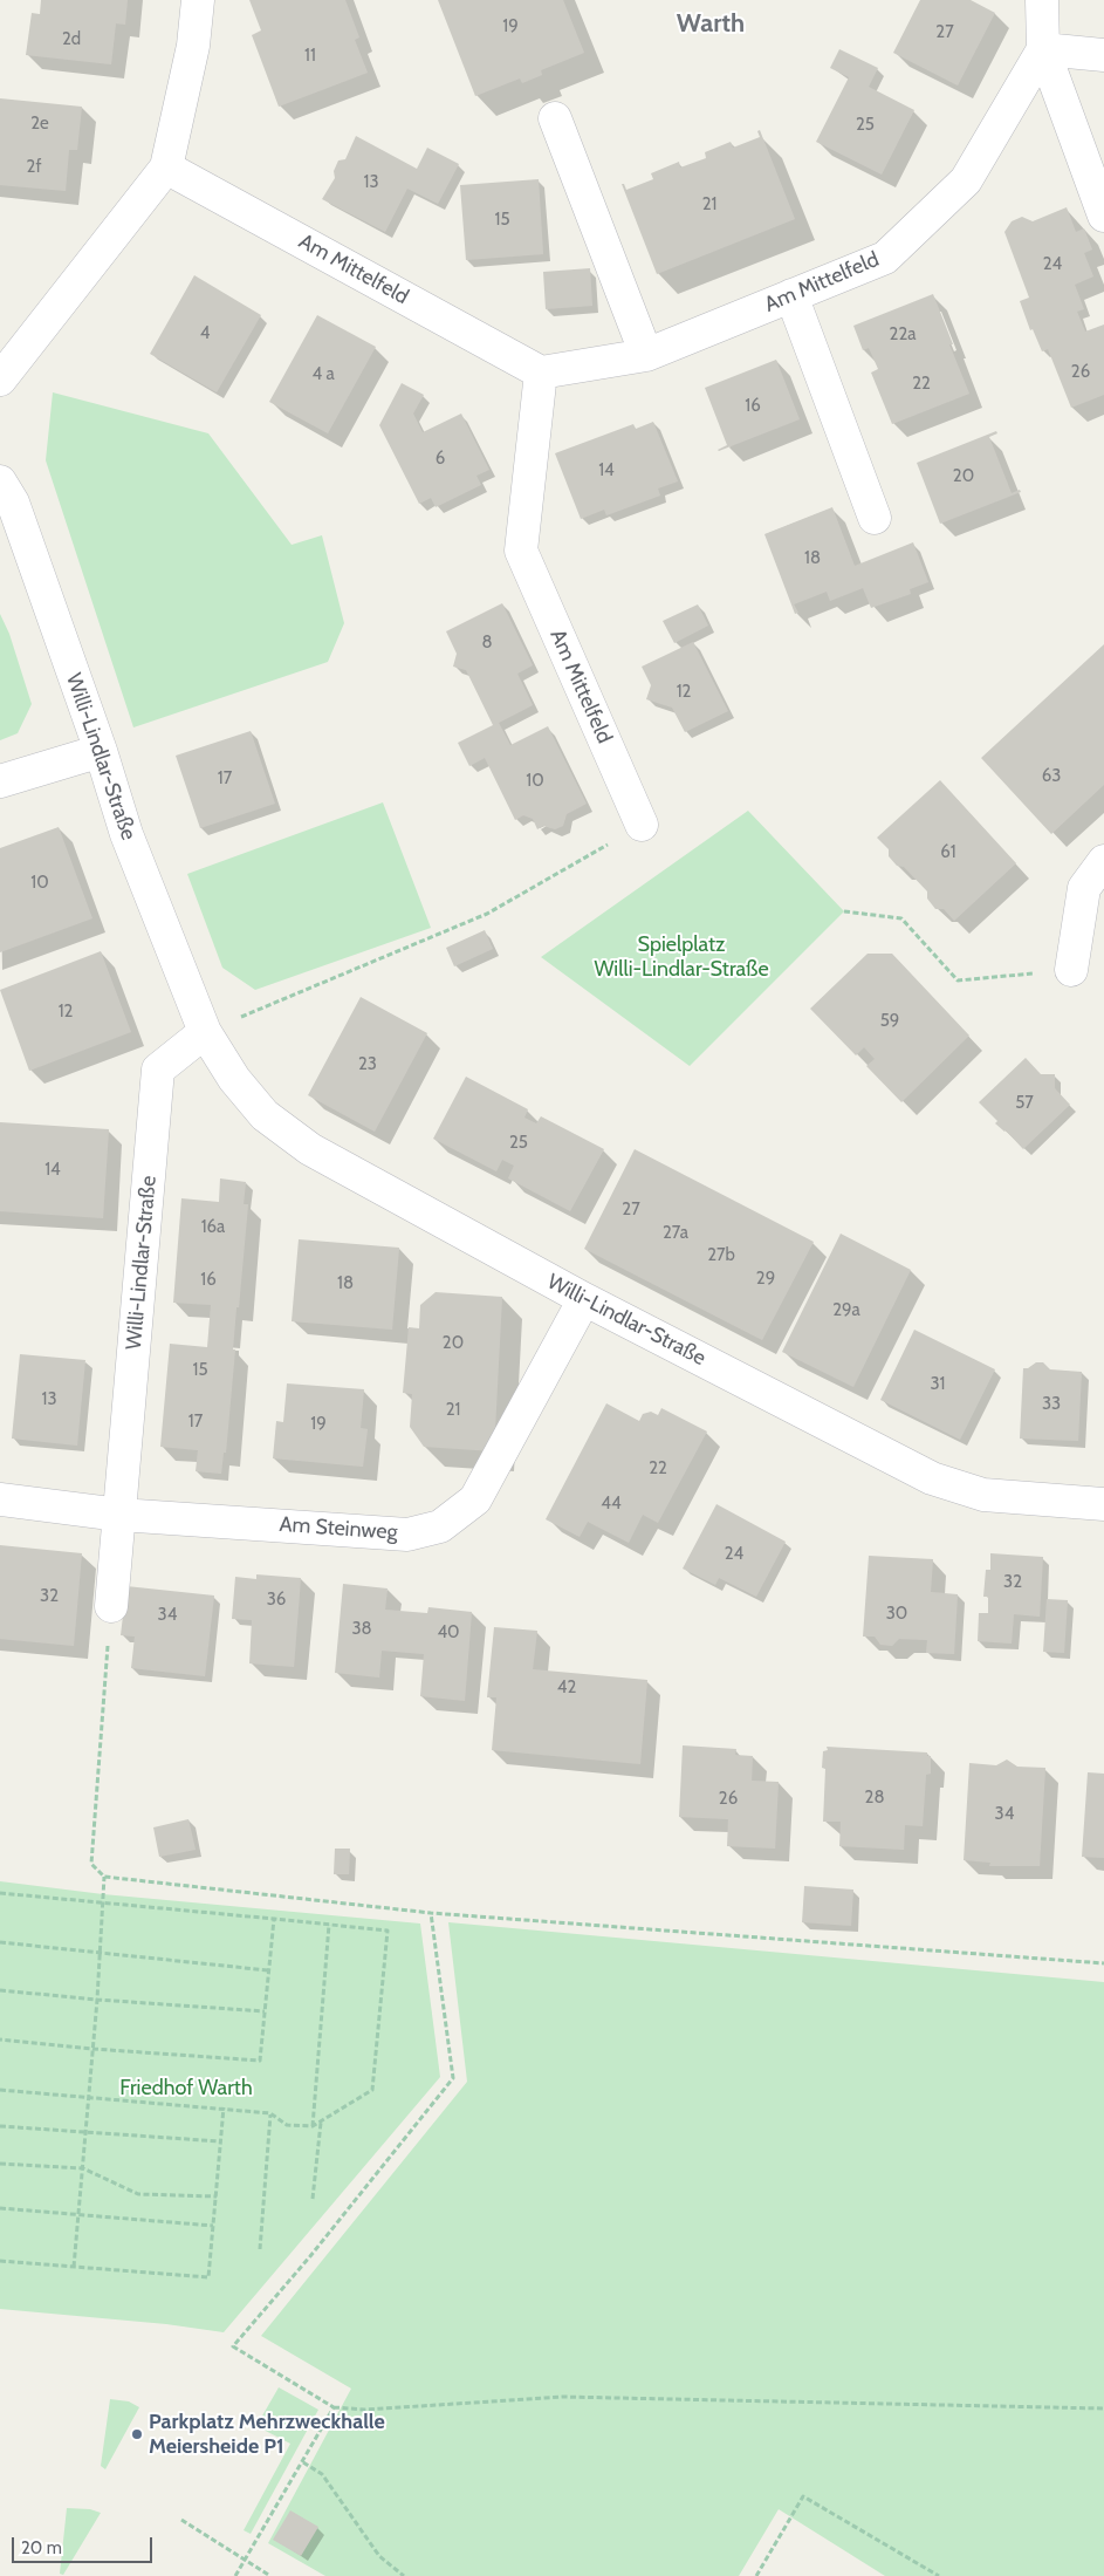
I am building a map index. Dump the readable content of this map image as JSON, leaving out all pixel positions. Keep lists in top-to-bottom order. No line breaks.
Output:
{"streets":{"street":["Am Mittelfeld","Willi-Lindlar-Straße","Am Steinweg"]},"crossings":[["Willi-Lindlar-Straße","Am Steinweg"]],"districts":["Warth"],"parks":["Spielplatz Willi-Lindlar-Straße","Friedhof Warth"],"places":["Parkplatz Mehrzweckhalle Meiersheide P1"],"house_numbers":["19","27","2d","11","2e","25","2f","13","21","15","24","4","22a","26","4 a","22","16","6","14","20","18","8","12","63","17","10","61","10","12","59","23","57","25","14","27","16a","27a","27b","29","16","18","29a","20","15","31","13","33","21","17","19","22","44","24","32","32","36","30","34","38","40","42","28","26","34"],"scale_bar":"20 m"}
